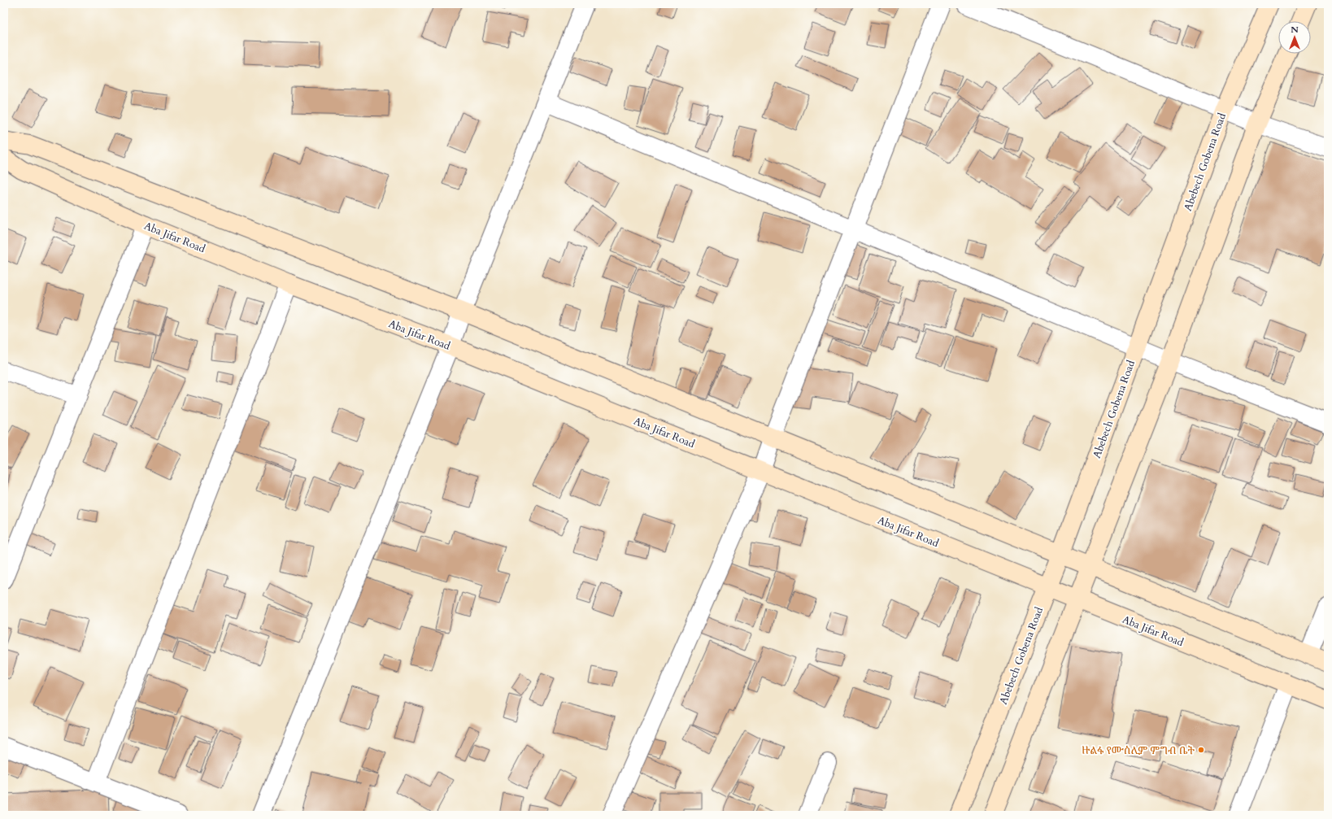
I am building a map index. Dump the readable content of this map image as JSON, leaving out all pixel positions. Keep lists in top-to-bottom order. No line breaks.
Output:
{"streets":{"street":["Abebech Gobena Road","Aba Jifar Road"]},"crossings":[["Abebech Gobena Road","Aba Jifar Road"]],"places":["ዙልፋ የሙስሊም ምግብ ቤት"],"north":"top"}
